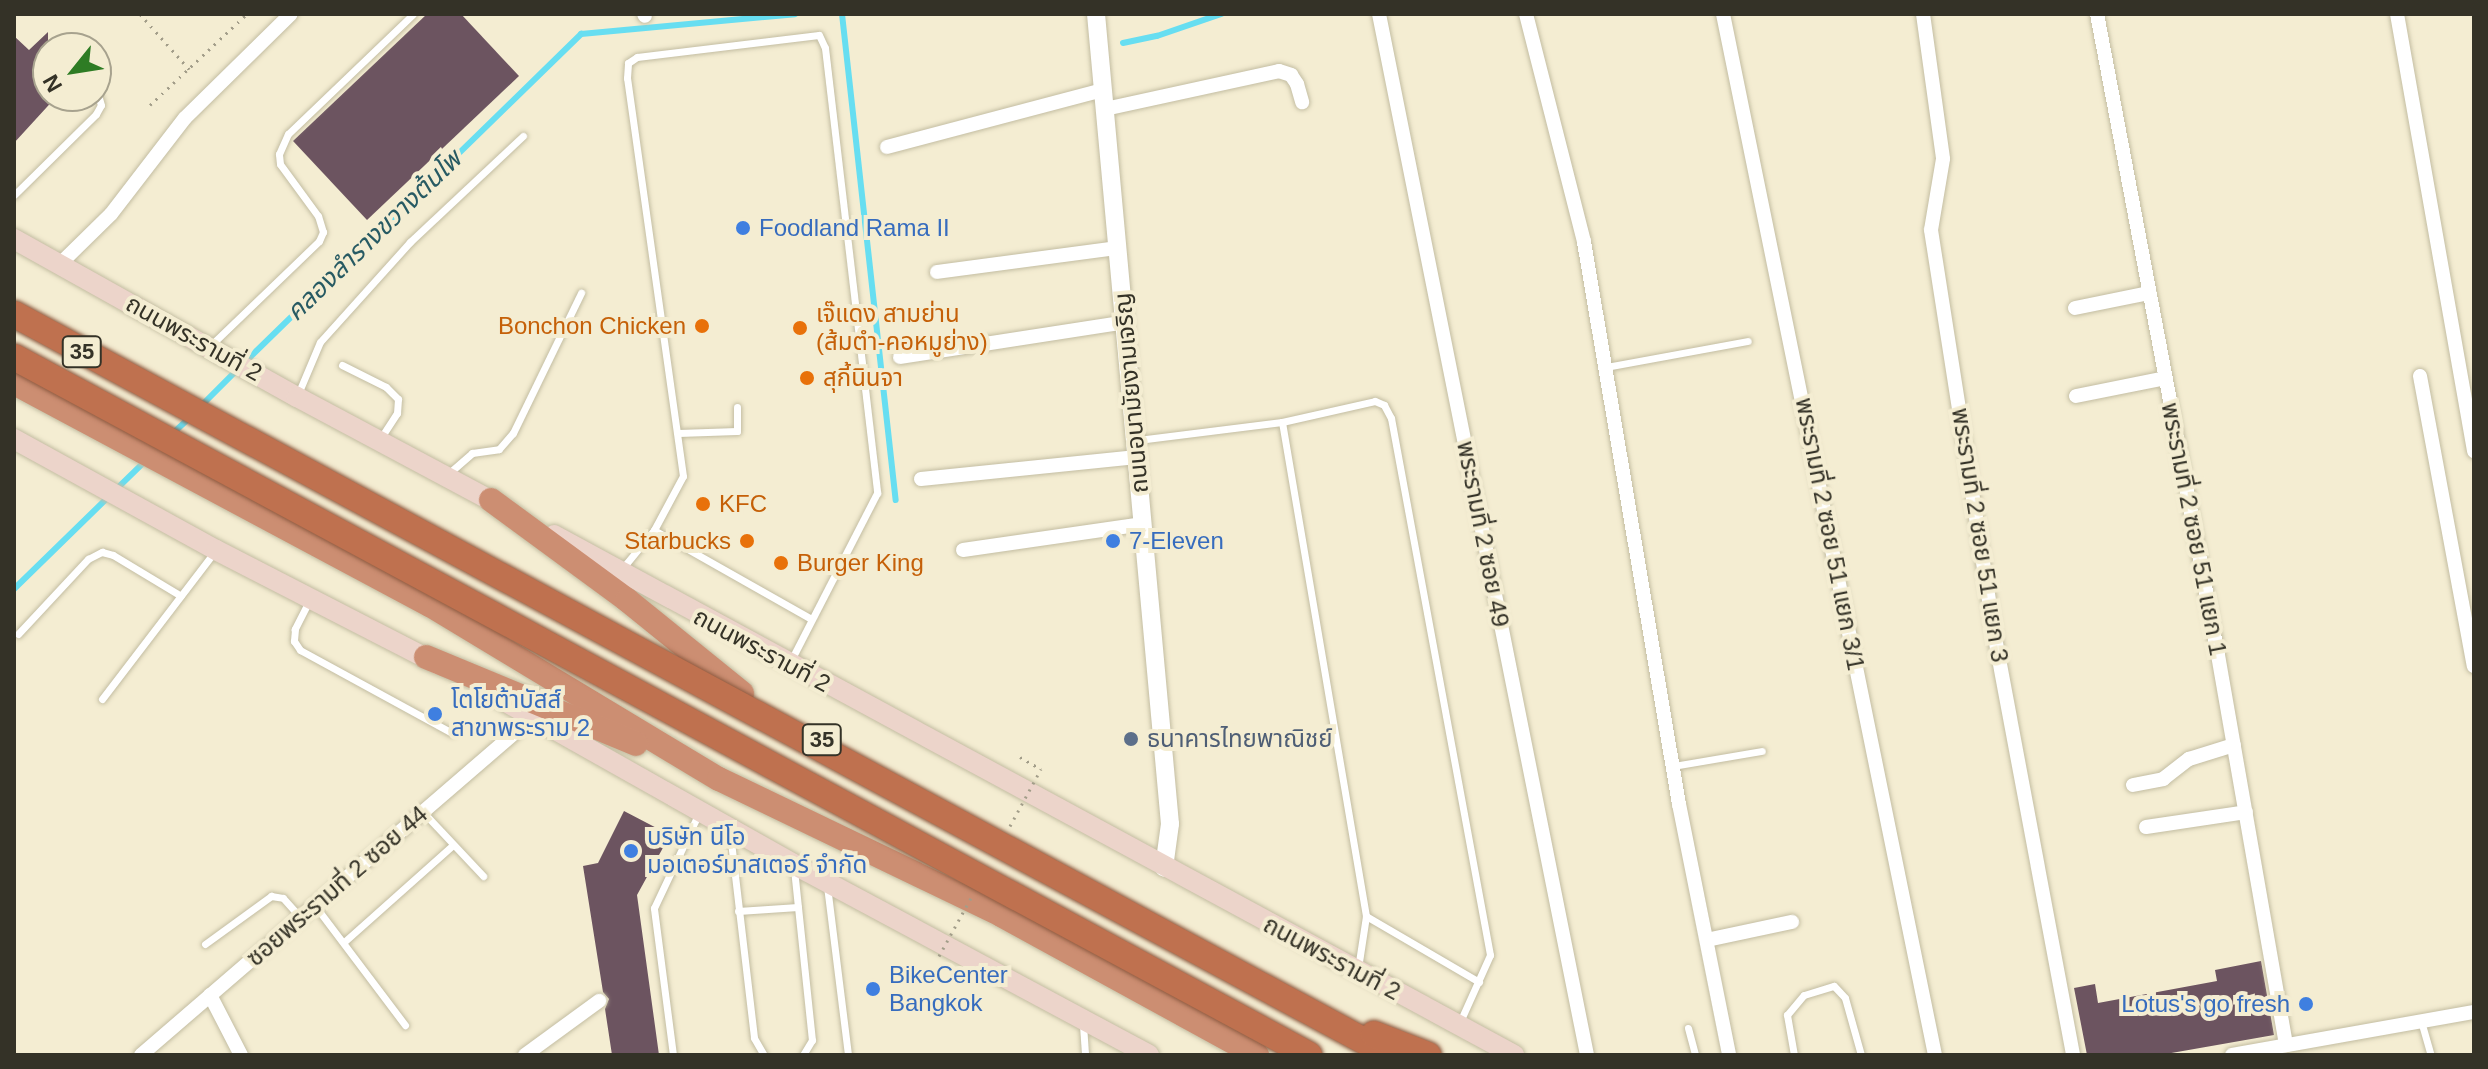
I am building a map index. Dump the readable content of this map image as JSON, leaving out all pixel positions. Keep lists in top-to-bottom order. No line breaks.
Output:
{"streets":{"highway":["ถนนพระรามที่ 2","35"],"street":["ถนนอนามัยงามเจริญ","พระรามที่ 2 ซอย 51 แยก 1","พระรามที่ 2 ซอย 49","พระรามที่ 2 ซอย 51 แยก 3/1","พระรามที่ 2 ซอย 51 แยก 3","ซอยพระรามที่ 2 ซอย 44"]},"crossings":[["ถนนพระรามที่ 2","ถนนอนามัยงามเจริญ"]],"water":["คลองลำรางขวางต้นโพ"],"places":["Foodland Rama II","Bonchon Chicken","เจ๊แดง สามย่าน (ส้มตำ-คอหมูย่าง)","สุกี้นินจา","KFC","Starbucks","7-Eleven","Burger King","โตโยต้าบัสส์ สาขาพระราม 2","ธนาคารไทยพาณิชย์","บริษัท นีโอ มอเตอร์มาสเตอร์ จำกัด","BikeCenter Bangkok","Lotus's go fresh"],"north":"bottom left"}
